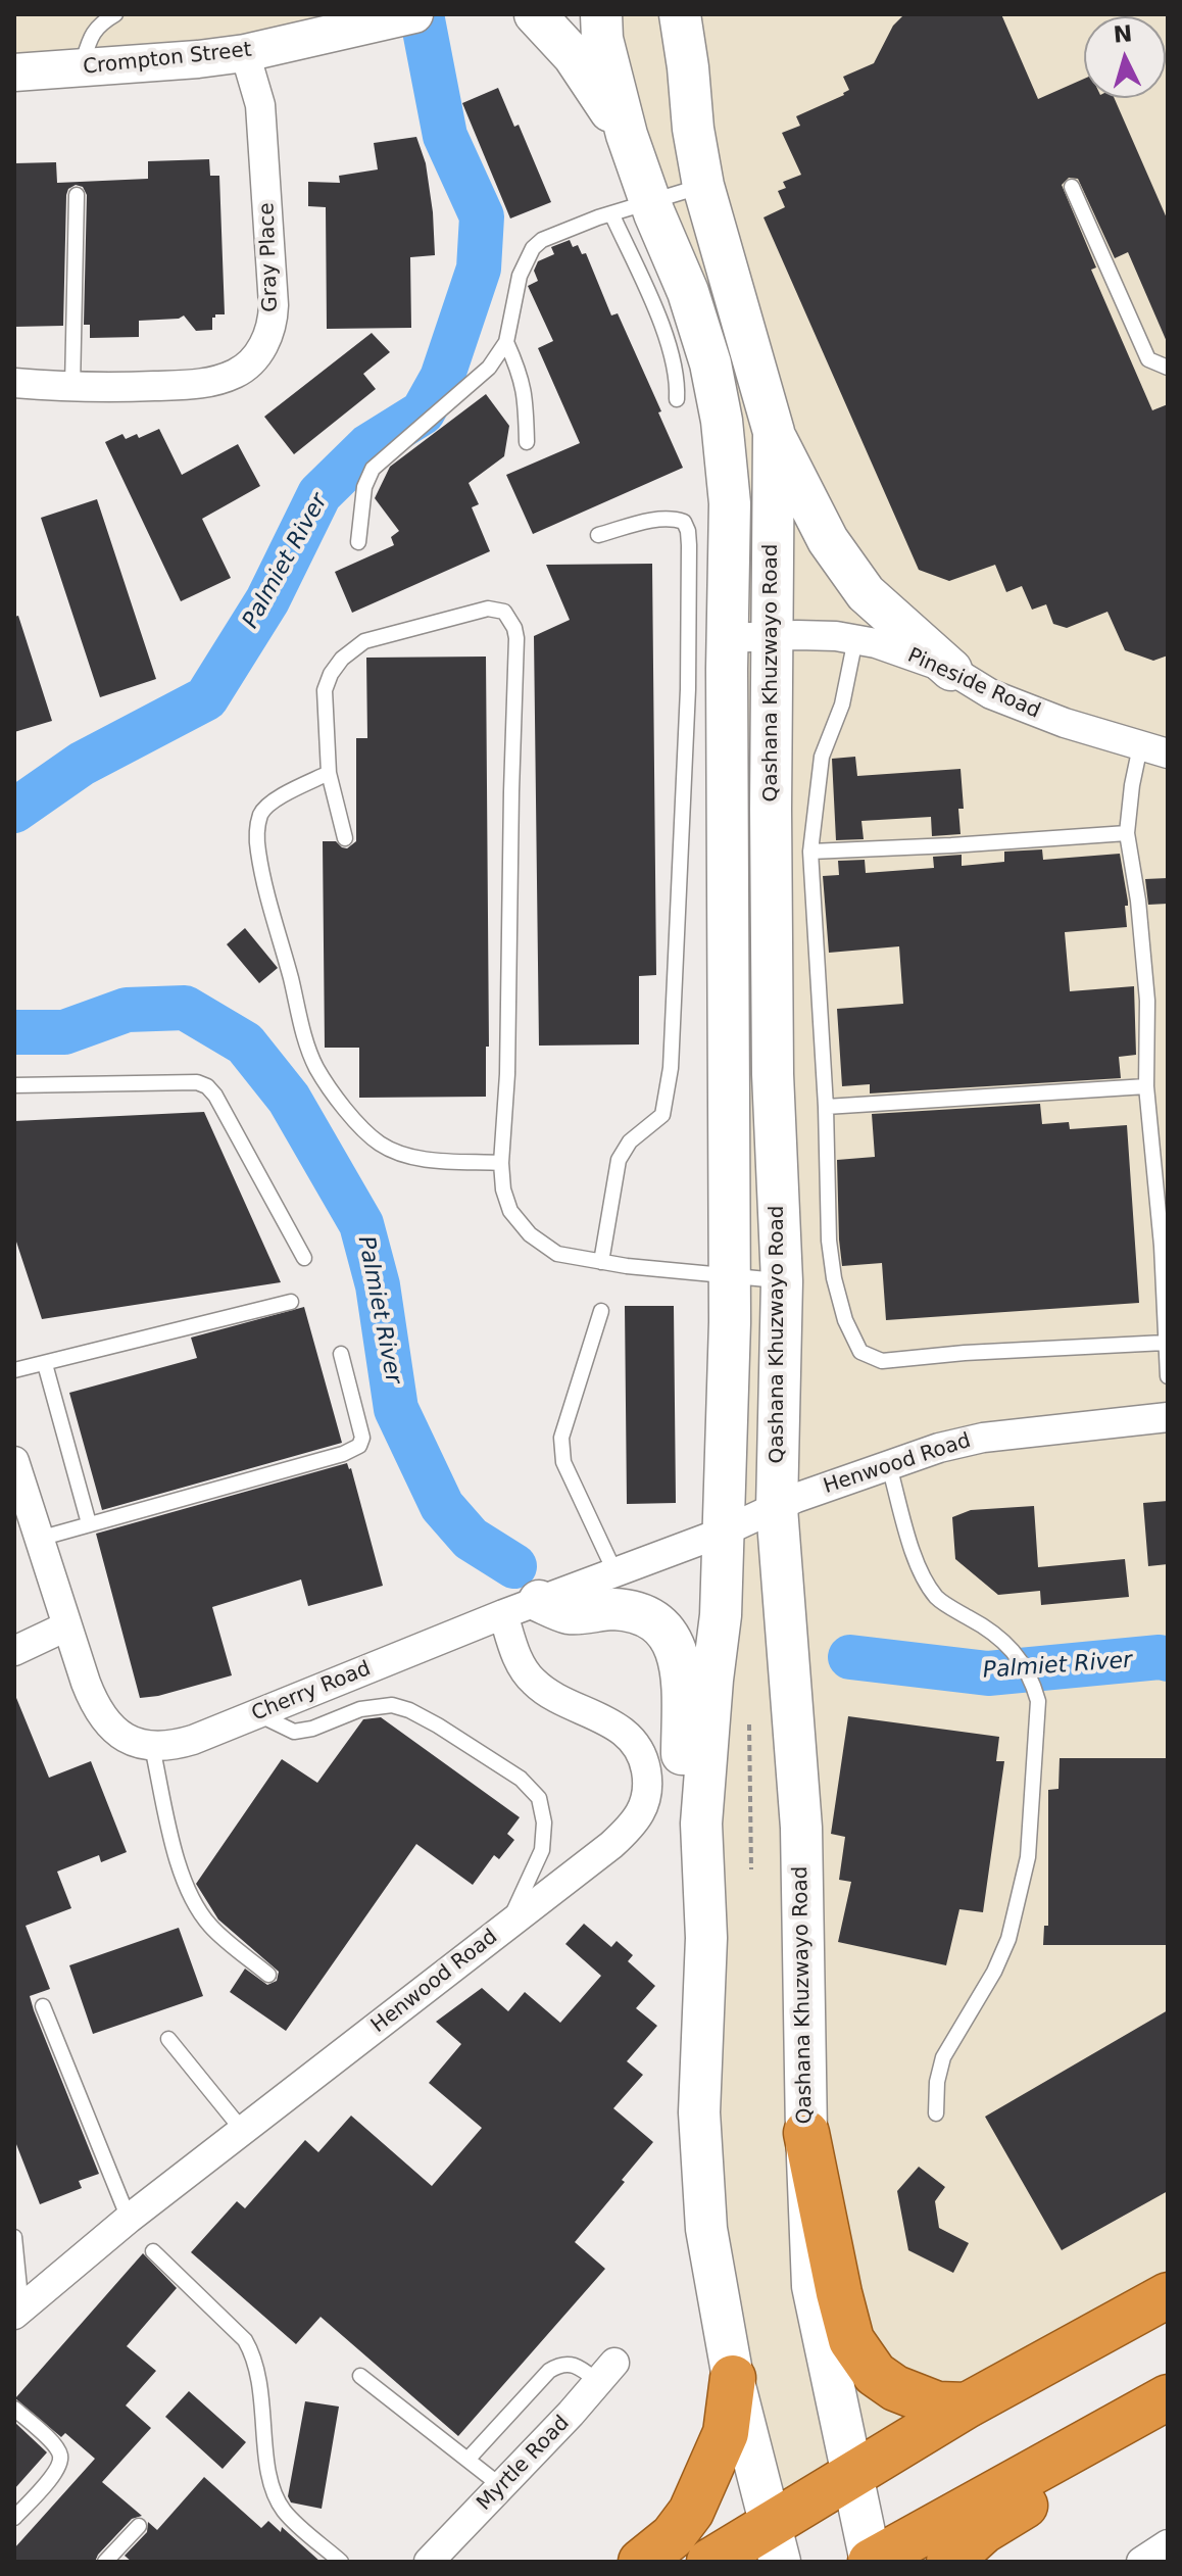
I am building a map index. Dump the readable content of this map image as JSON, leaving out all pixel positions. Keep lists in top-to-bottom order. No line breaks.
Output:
{"streets":{"main road":["Qashana Khuzwayo Road"],"street":["Crompton Street","Gray Place","Pineside Road","Henwood Road","Cherry Road","Myrtle Road"]},"crossings":[["Crompton Street","Gray Place"],["Qashana Khuzwayo Road","Pineside Road"],["Qashana Khuzwayo Road","Henwood Road"],["Qashana Khuzwayo Road","Cherry Road"],["Henwood Road","Cherry Road"]],"water":["Palmiet River"],"north":"top"}
